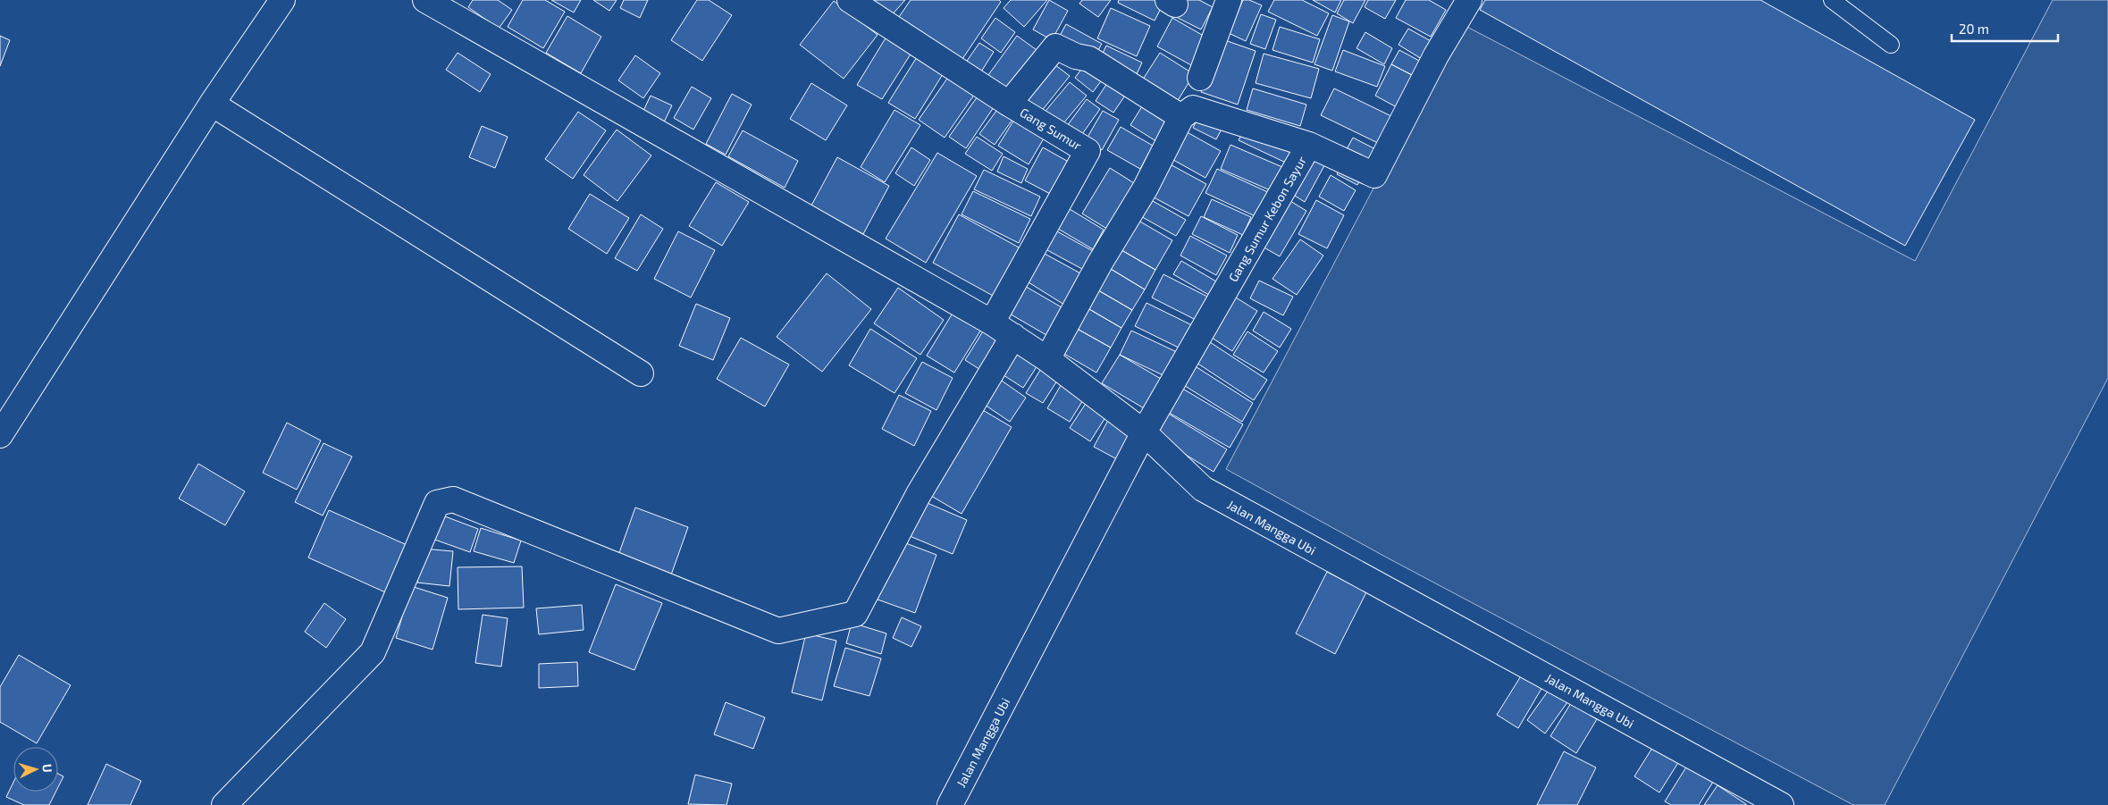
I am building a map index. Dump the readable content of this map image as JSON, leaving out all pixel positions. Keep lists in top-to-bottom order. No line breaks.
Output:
{"streets":{"street":["Gang Sumur","Gang Sumur Kebon Sayur","Jalan Mangga Ubi"]},"crossings":[["Gang Sumur Kebon Sayur","Jalan Mangga Ubi"]],"scale_bar":"20 m","north":"right"}
